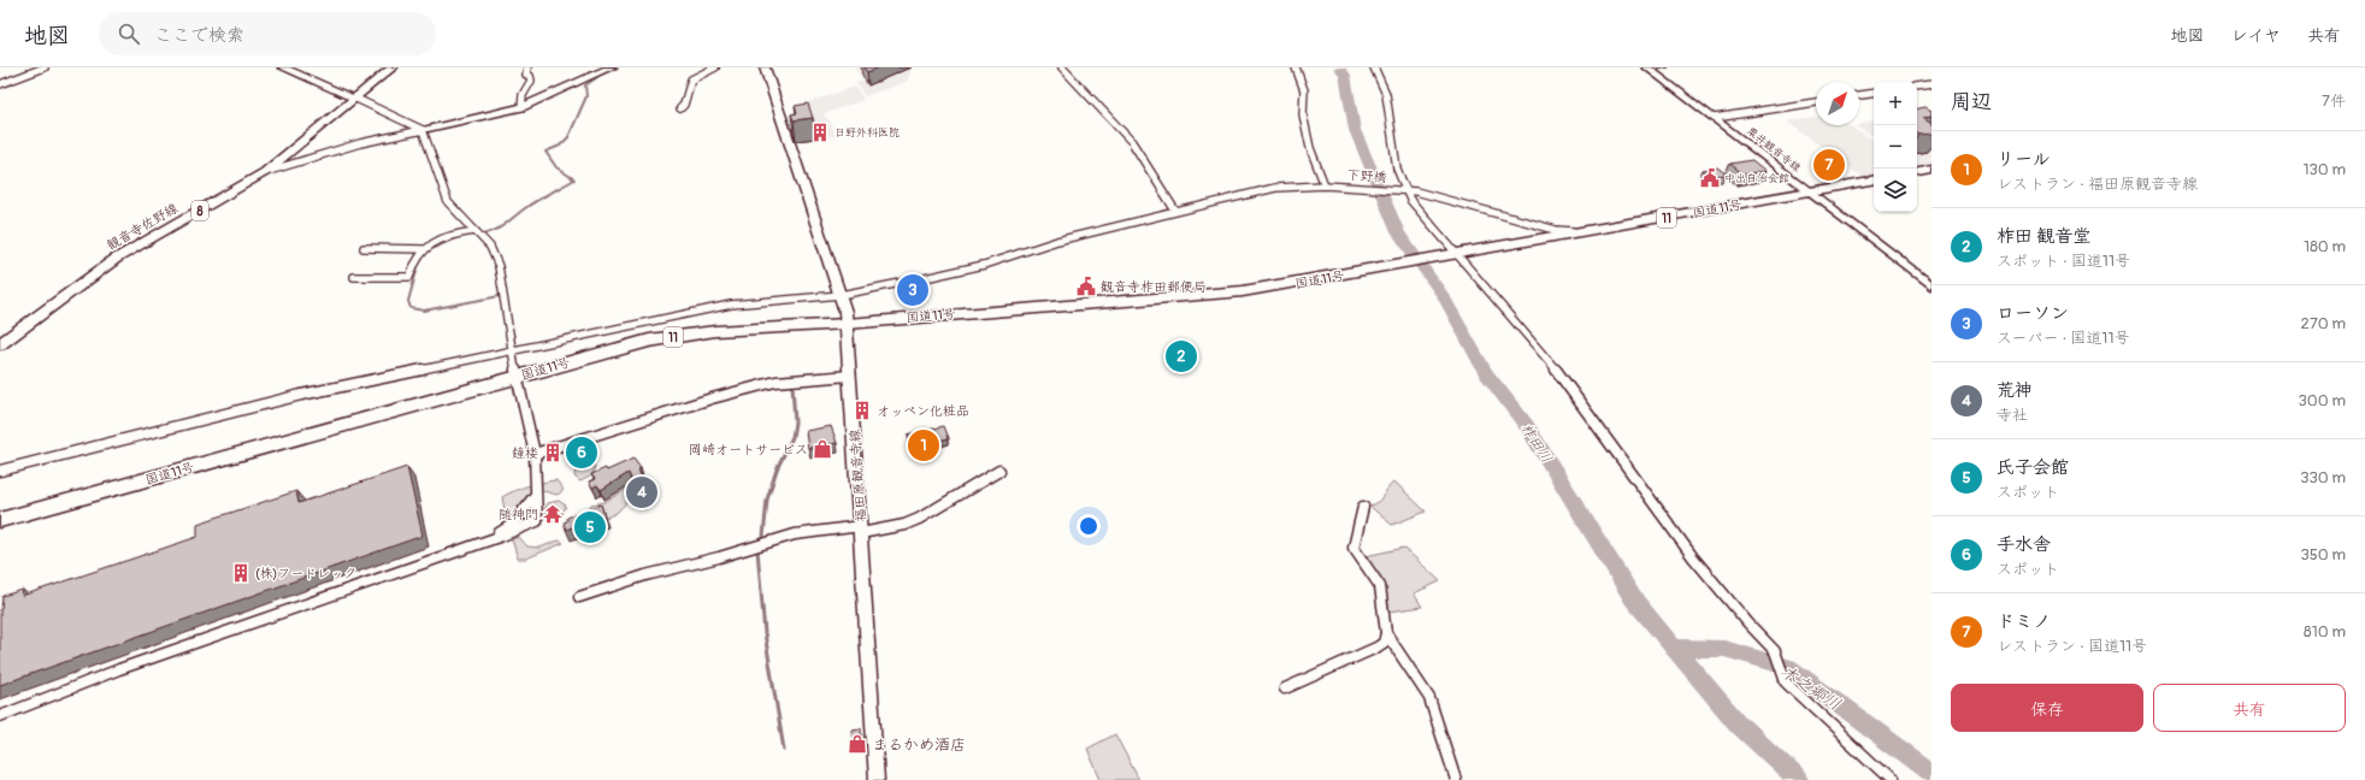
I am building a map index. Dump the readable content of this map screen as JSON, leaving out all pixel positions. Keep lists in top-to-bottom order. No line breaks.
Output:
{"streets":{"highway":["国道11号","11"],"main road":["粟井観音寺線","8","観音寺佐野線","福田原観音寺線"],"street":["下野橋"]},"crossings":[["粟井観音寺線","国道11号"],["下野橋","国道11号"],["下野橋","福田原観音寺線"],["国道11号","福田原観音寺線"]],"water":["柞田川","木之郷川"],"places":{"building":["日野外科医院","オッペン化粧品","鐘楼","(株)フードレック"],"public building":["中出自治会館","観音寺柞田郵便局"],"shop":["岡崎オートサービス","まるかめ酒店"],"temple":["随神門"]},"north":"top right","page":{"header":"地図","search":"ここで検索","nav":["地図","レイヤ","共有"],"heading":["周辺","7件"],"map_buttons":["+","−"],"list":[{"mark":"1","name":"リール","note":"レストラン · 福田原観音寺線","value":"130 m"},{"mark":"2","name":"柞田 観音堂","note":"スポット · 国道11号","value":"180 m"},{"mark":"3","name":"ローソン","note":"スーパー · 国道11号","value":"270 m"},{"mark":"4","name":"荒神","note":"寺社","value":"300 m"},{"mark":"5","name":"氏子会館","note":"スポット","value":"330 m"},{"mark":"6","name":"手水舎","note":"スポット","value":"350 m"},{"mark":"7","name":"ドミノ","note":"レストラン · 国道11号","value":"810 m"}],"pins":["7","3","2","1","6","4","5"],"buttons":["保存","共有"]}}
